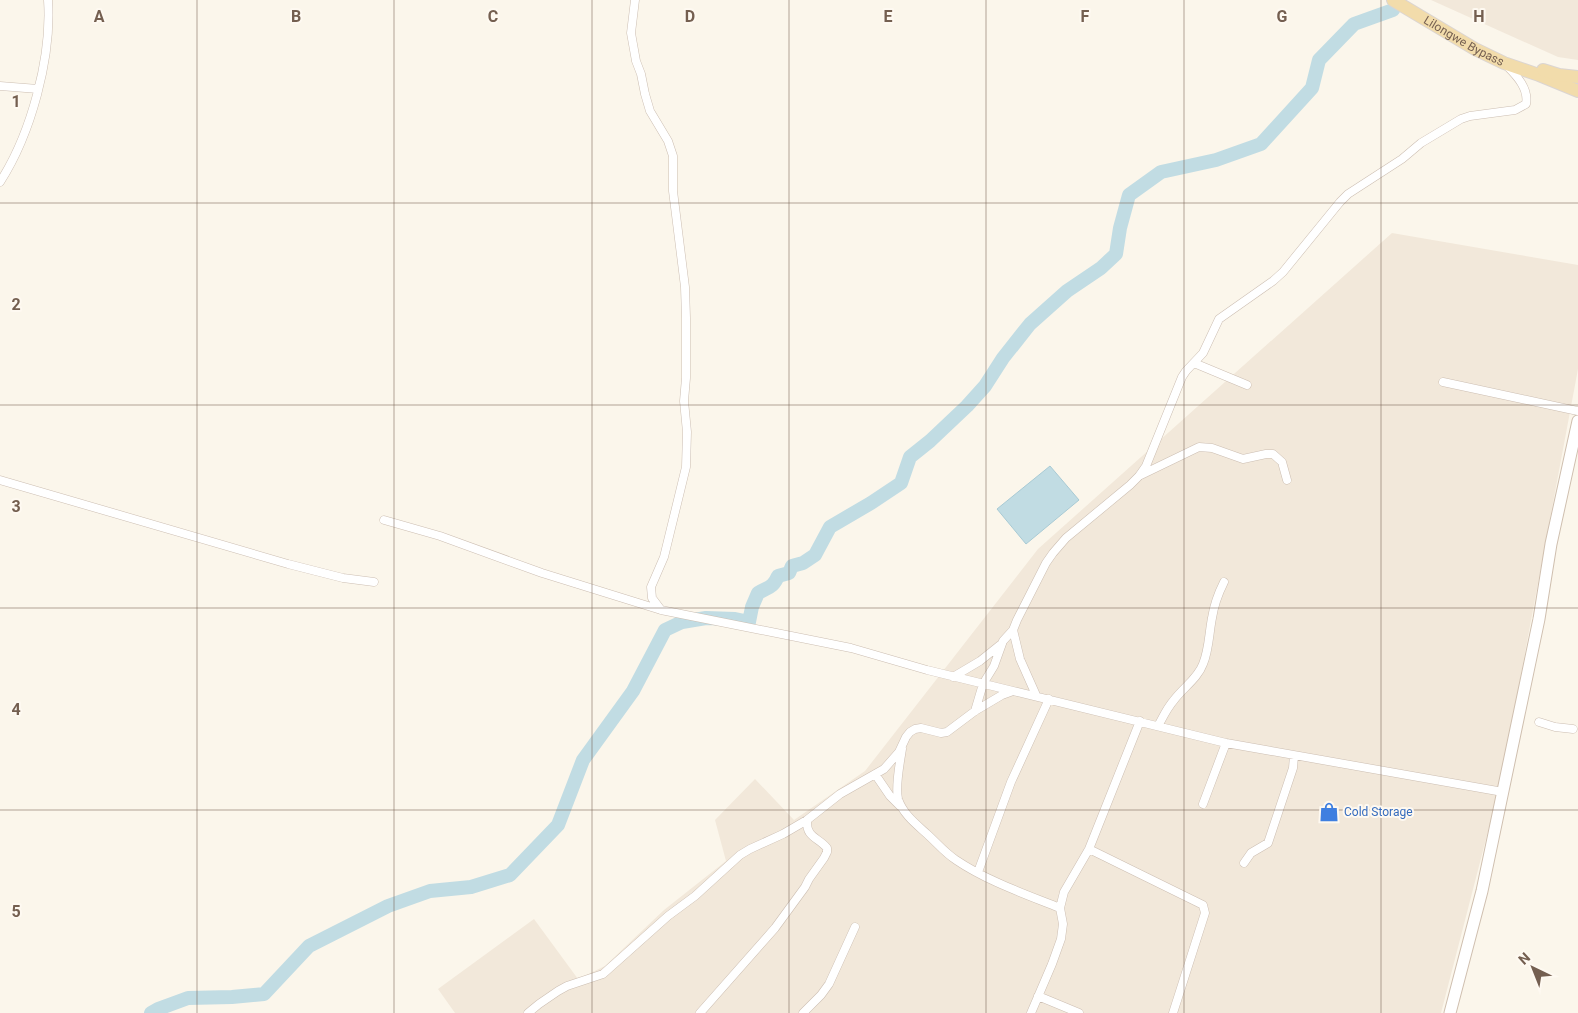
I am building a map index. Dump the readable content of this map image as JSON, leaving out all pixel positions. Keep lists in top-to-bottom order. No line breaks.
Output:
{"streets":{"main road":["Lilongwe Bypass"]},"places":{"shop":["Cold Storage"]},"north":"top left","grid":{"columns":["A","B","C","D","E","F","G","H"],"rows":["1","2","3","4","5"]}}
